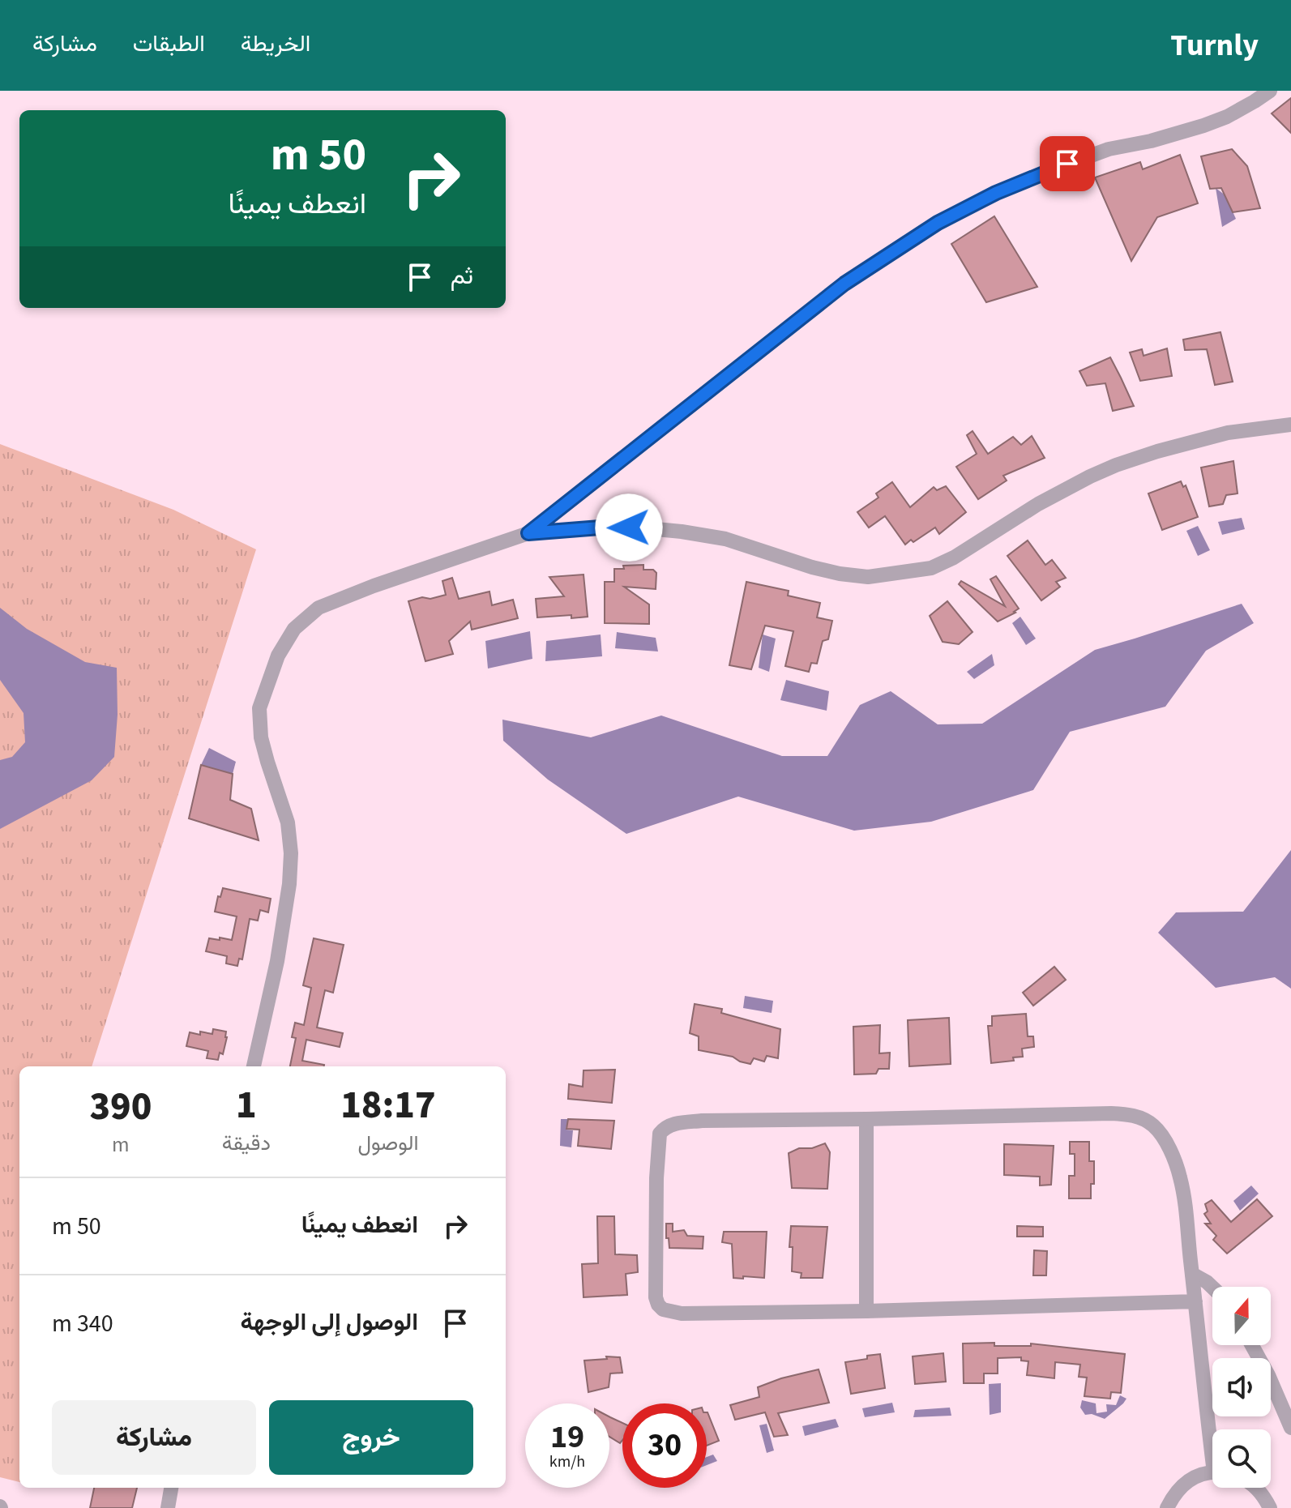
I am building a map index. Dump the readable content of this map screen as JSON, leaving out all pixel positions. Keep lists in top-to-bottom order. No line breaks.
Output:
{"north":"top","page":{"header":"Turnly","nav":["الخريطة","الطبقات","مشاركة"],"turn":["50 m","انعطف يمينًا"],"then":"ثم","eta":["18:17","الوصول","1","دقيقة","390","m"],"list":[{"name":"انعطف يمينًا","value":"50 m"},{"name":"الوصول إلى الوجهة","value":"340 m"}],"buttons":["خروج","مشاركة"],"speed":"19 km/h","limit":"30"}}
